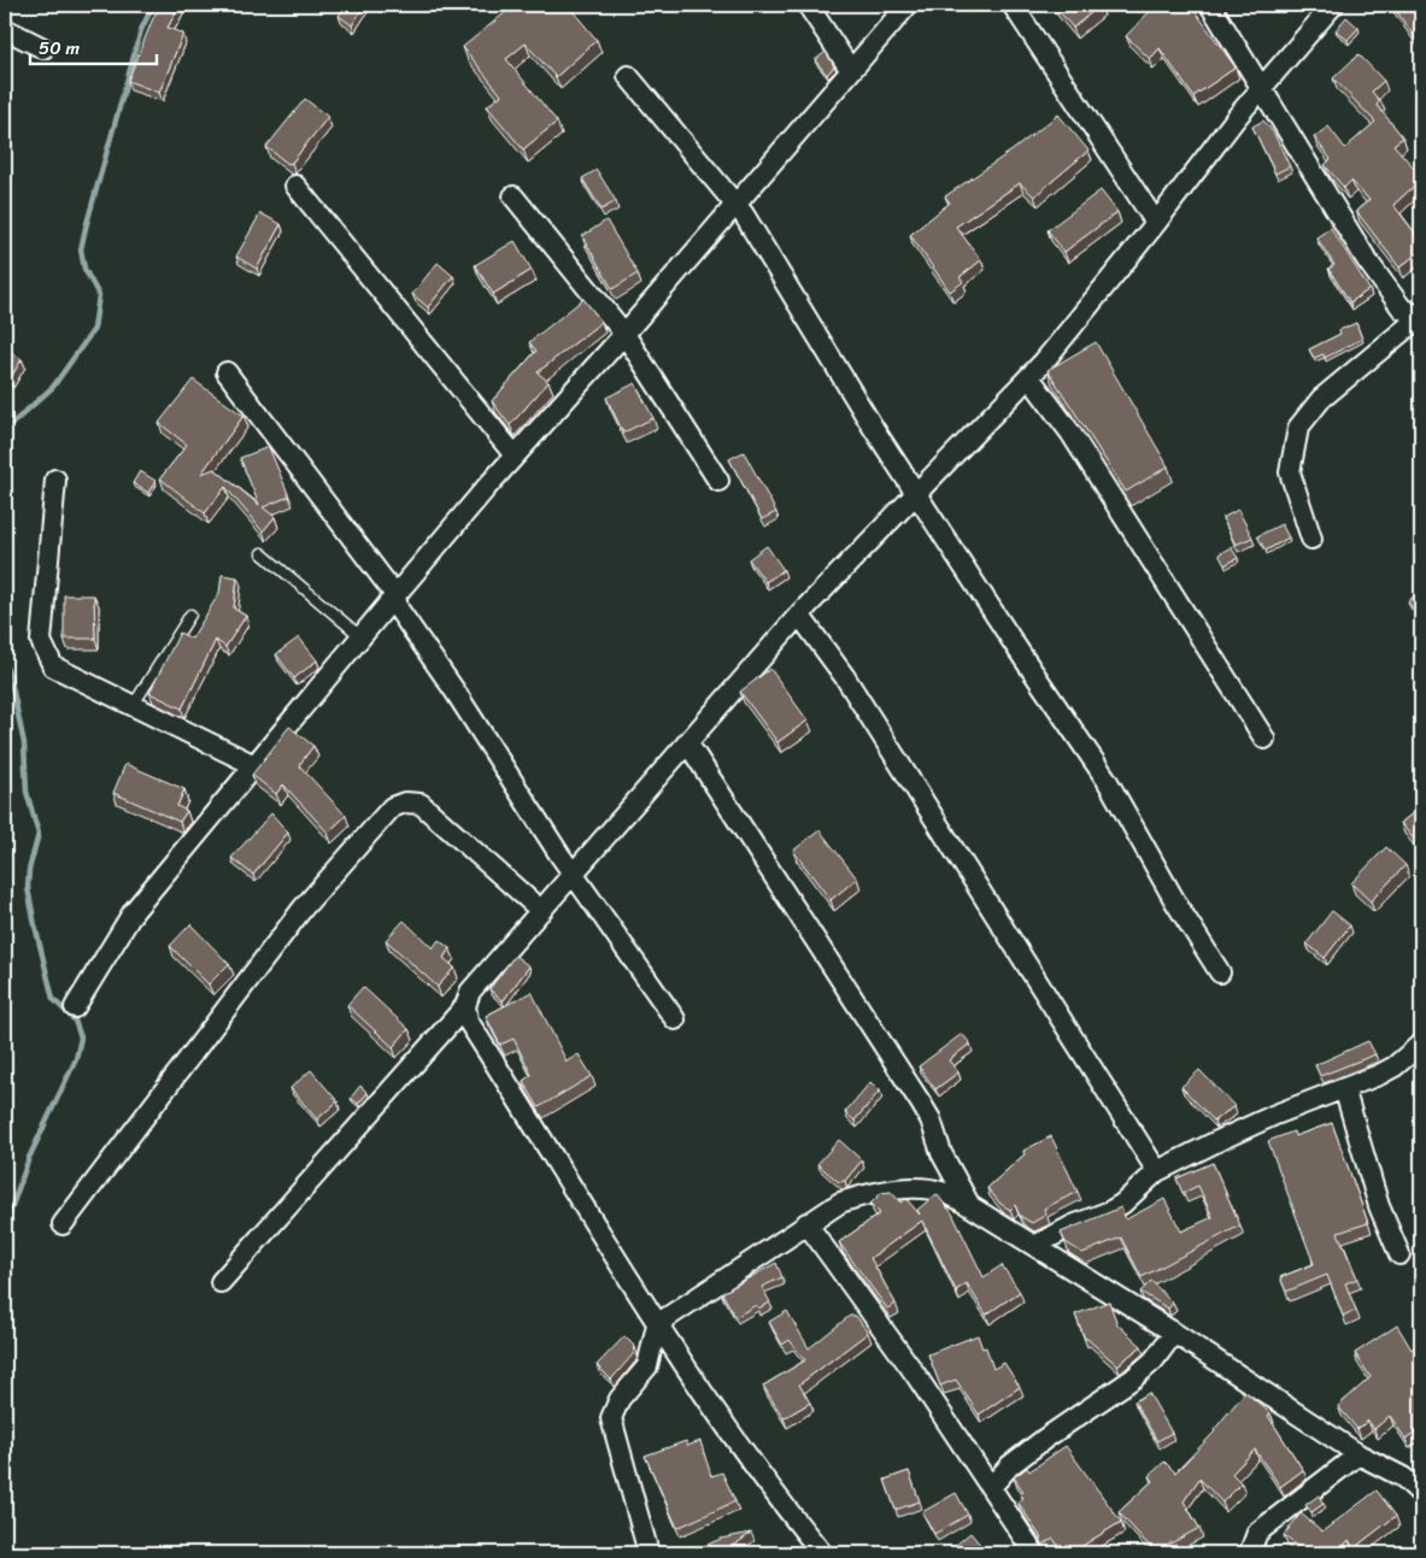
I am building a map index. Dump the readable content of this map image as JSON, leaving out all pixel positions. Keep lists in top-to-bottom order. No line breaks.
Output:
{"scale_bar":"50 m"}
